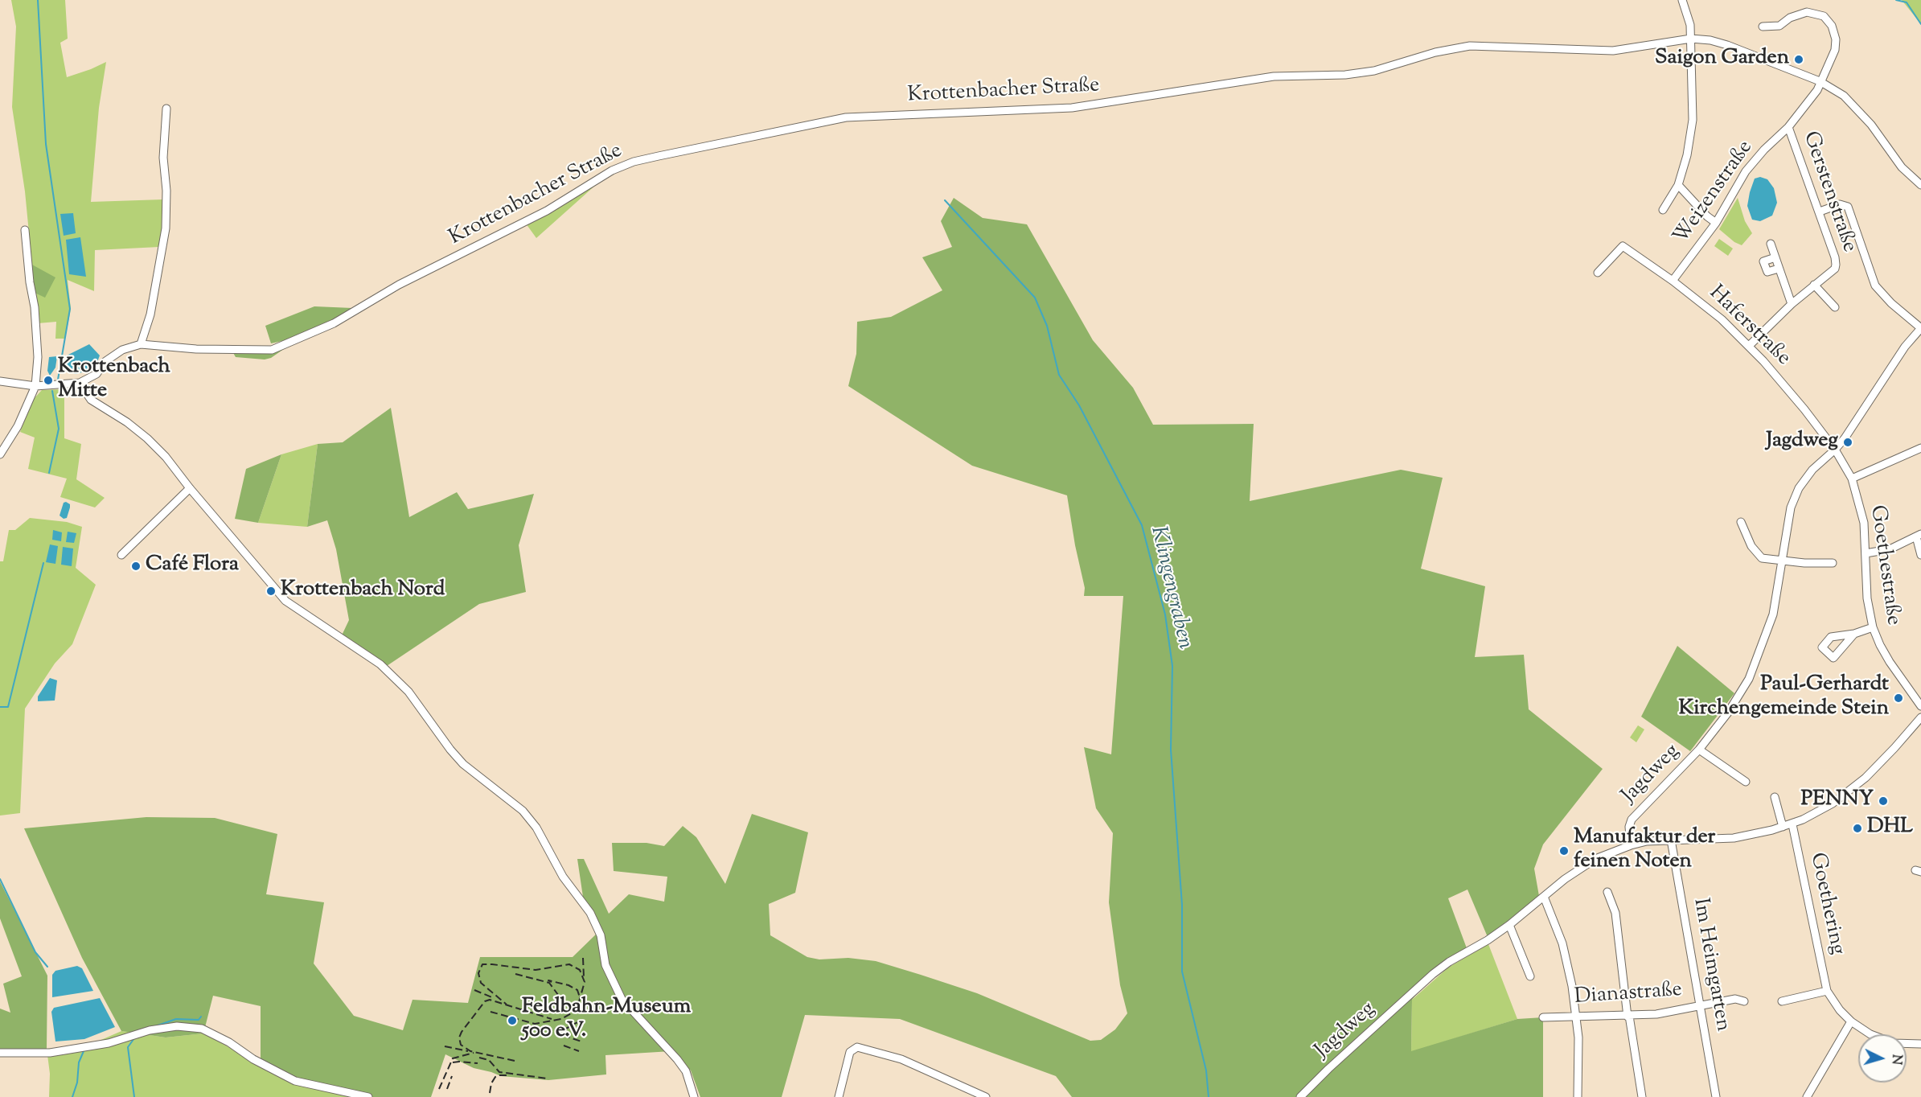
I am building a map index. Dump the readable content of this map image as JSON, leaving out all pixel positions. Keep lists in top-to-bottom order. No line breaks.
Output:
{"streets":{"street":["Krottenbacher Straße","Gerstenstraße","Weizenstraße","Haferstraße","Goethestraße","Jagdweg","Goethering","Im Heimgarten","Dianastraße"]},"crossings":[["Krottenbacher Straße","Weizenstraße"],["Gerstenstraße","Weizenstraße"],["Gerstenstraße","Haferstraße"],["Weizenstraße","Haferstraße"],["Haferstraße","Goethestraße"],["Haferstraße","Jagdweg"],["Goethestraße","Jagdweg"],["Im Heimgarten","Dianastraße"]],"water":["Klingengraben"],"places":["Saigon Garden","Krottenbach Mitte","Jagdweg","Café Flora","Krottenbach Nord","Paul-Gerhardt Kirchengemeinde Stein","PENNY","DHL","Manufaktur der feinen Noten","Feldbahn-Museum 500 e.V."],"north":"right"}
